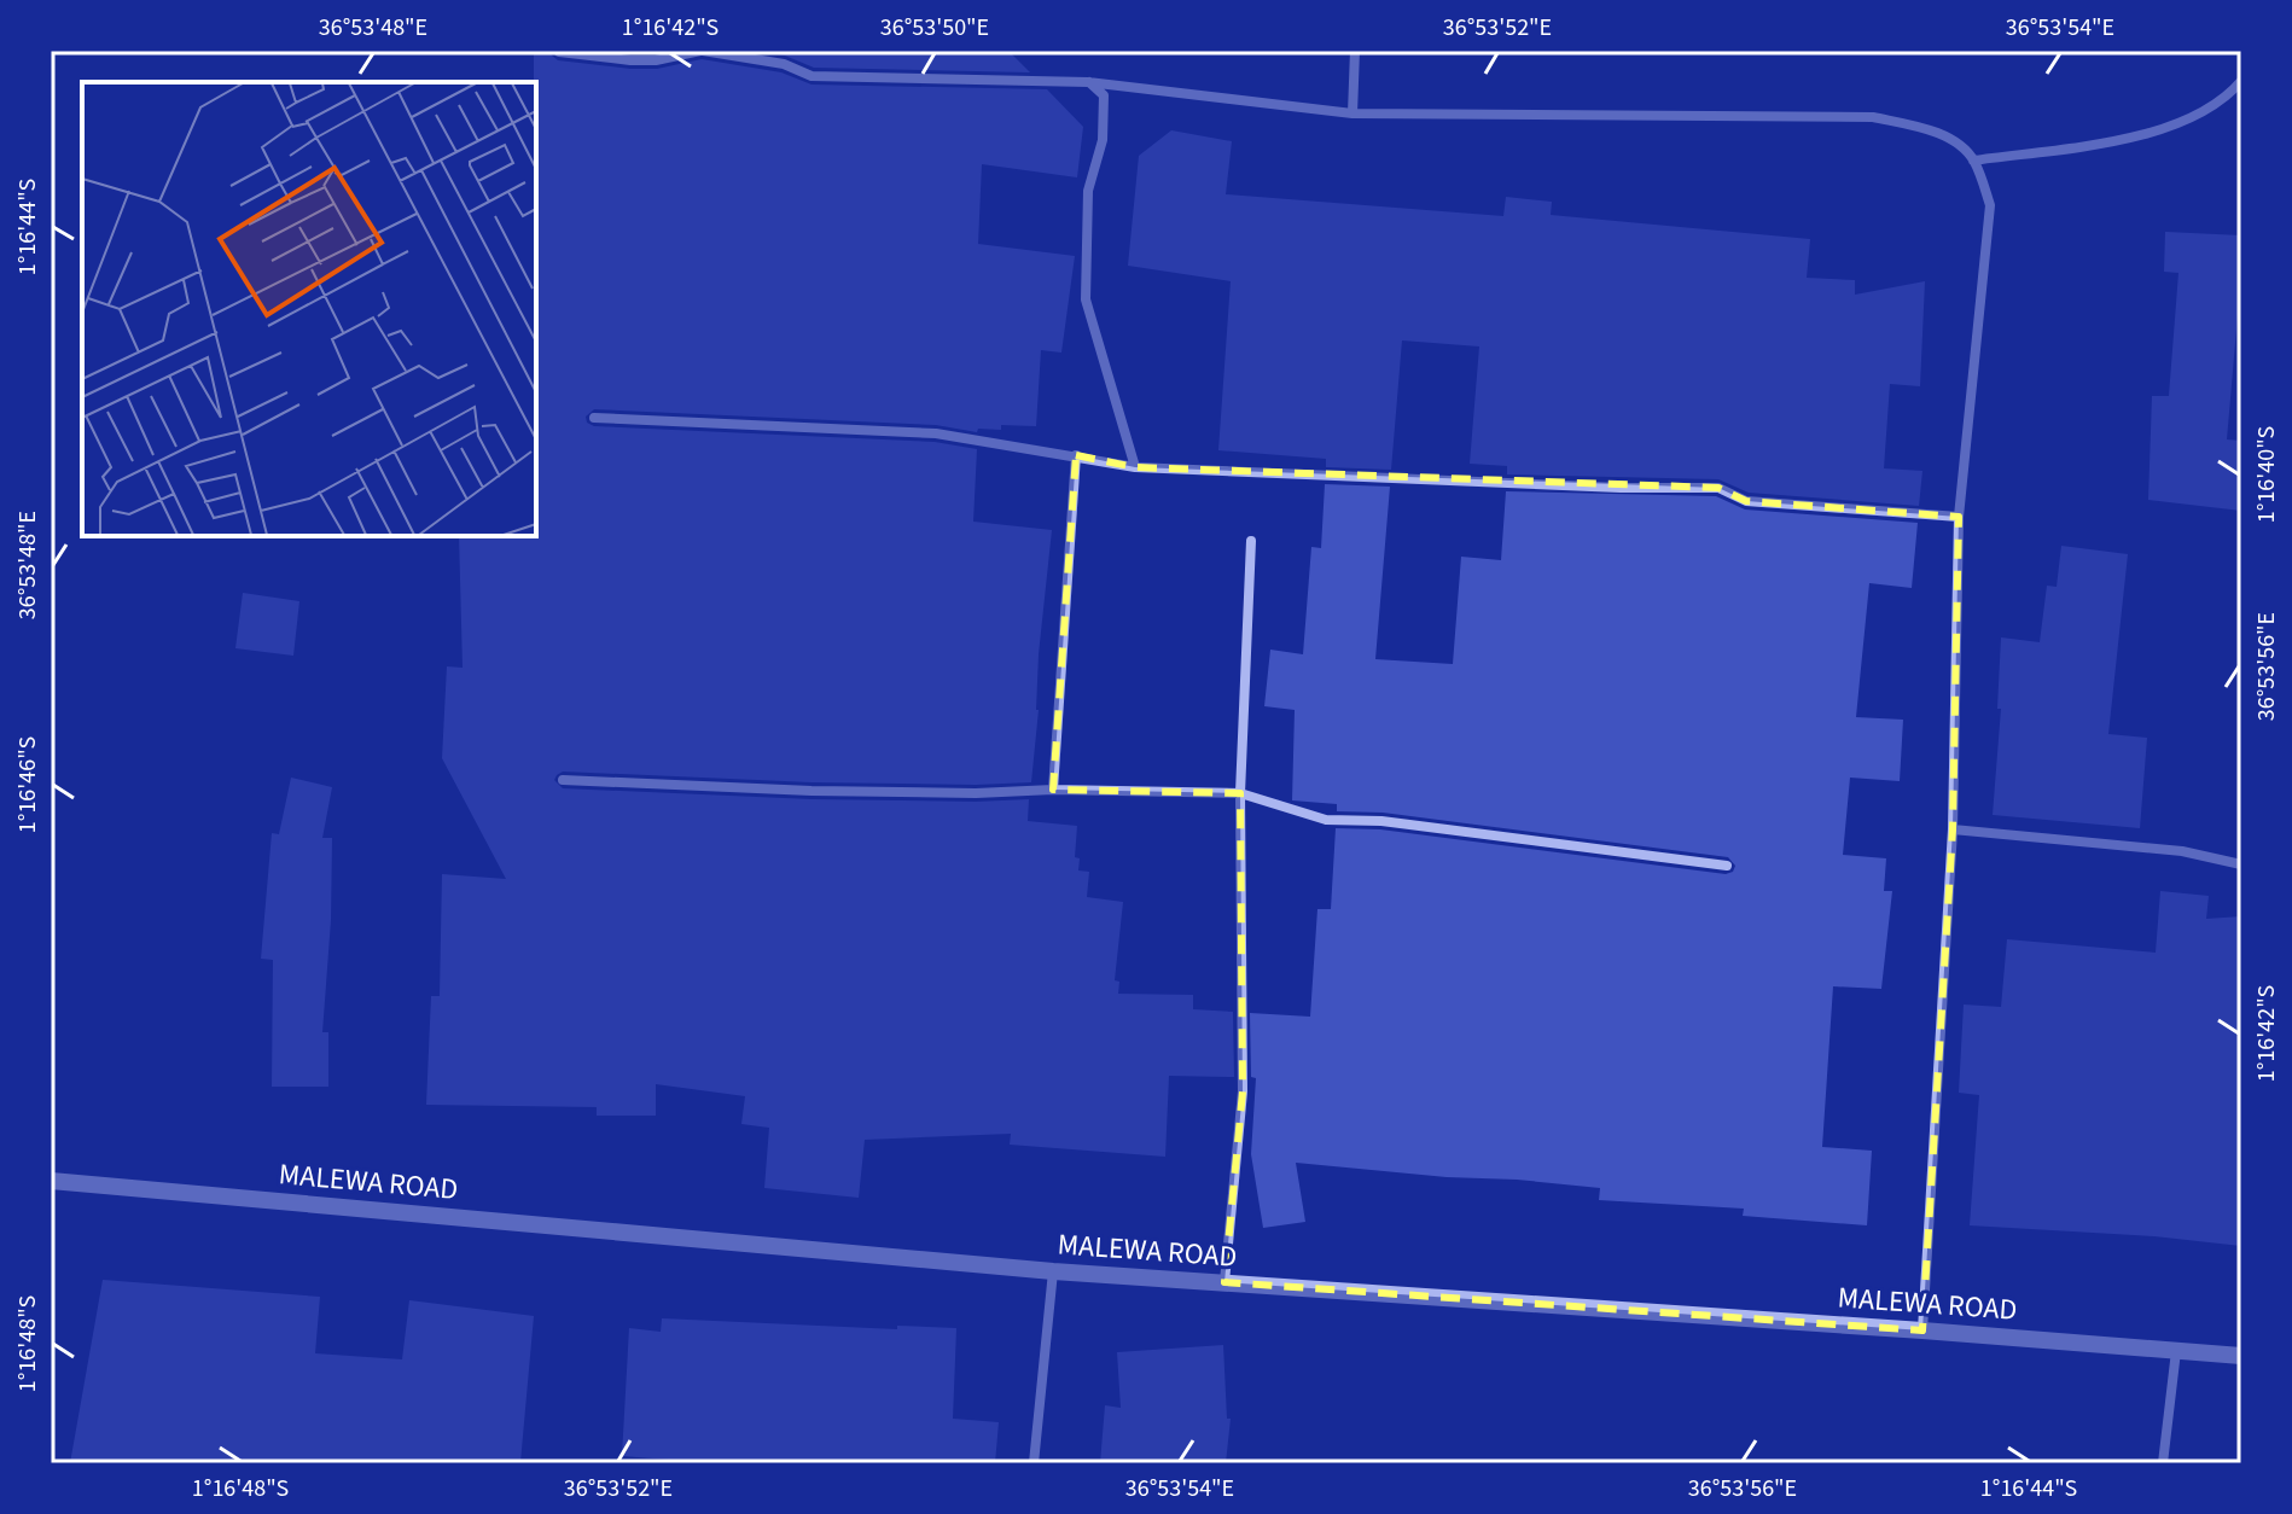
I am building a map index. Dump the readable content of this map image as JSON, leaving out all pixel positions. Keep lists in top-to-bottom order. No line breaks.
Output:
{"streets":{"street":["MALEWA ROAD"]},"coordinates":["36°53'48\"E","1°16'42\"S","36°53'50\"E","36°53'52\"E","36°53'54\"E","1°16'44\"S","1°16'40\"S","36°53'56\"E","1°16'46\"S","1°16'48\"S"]}
